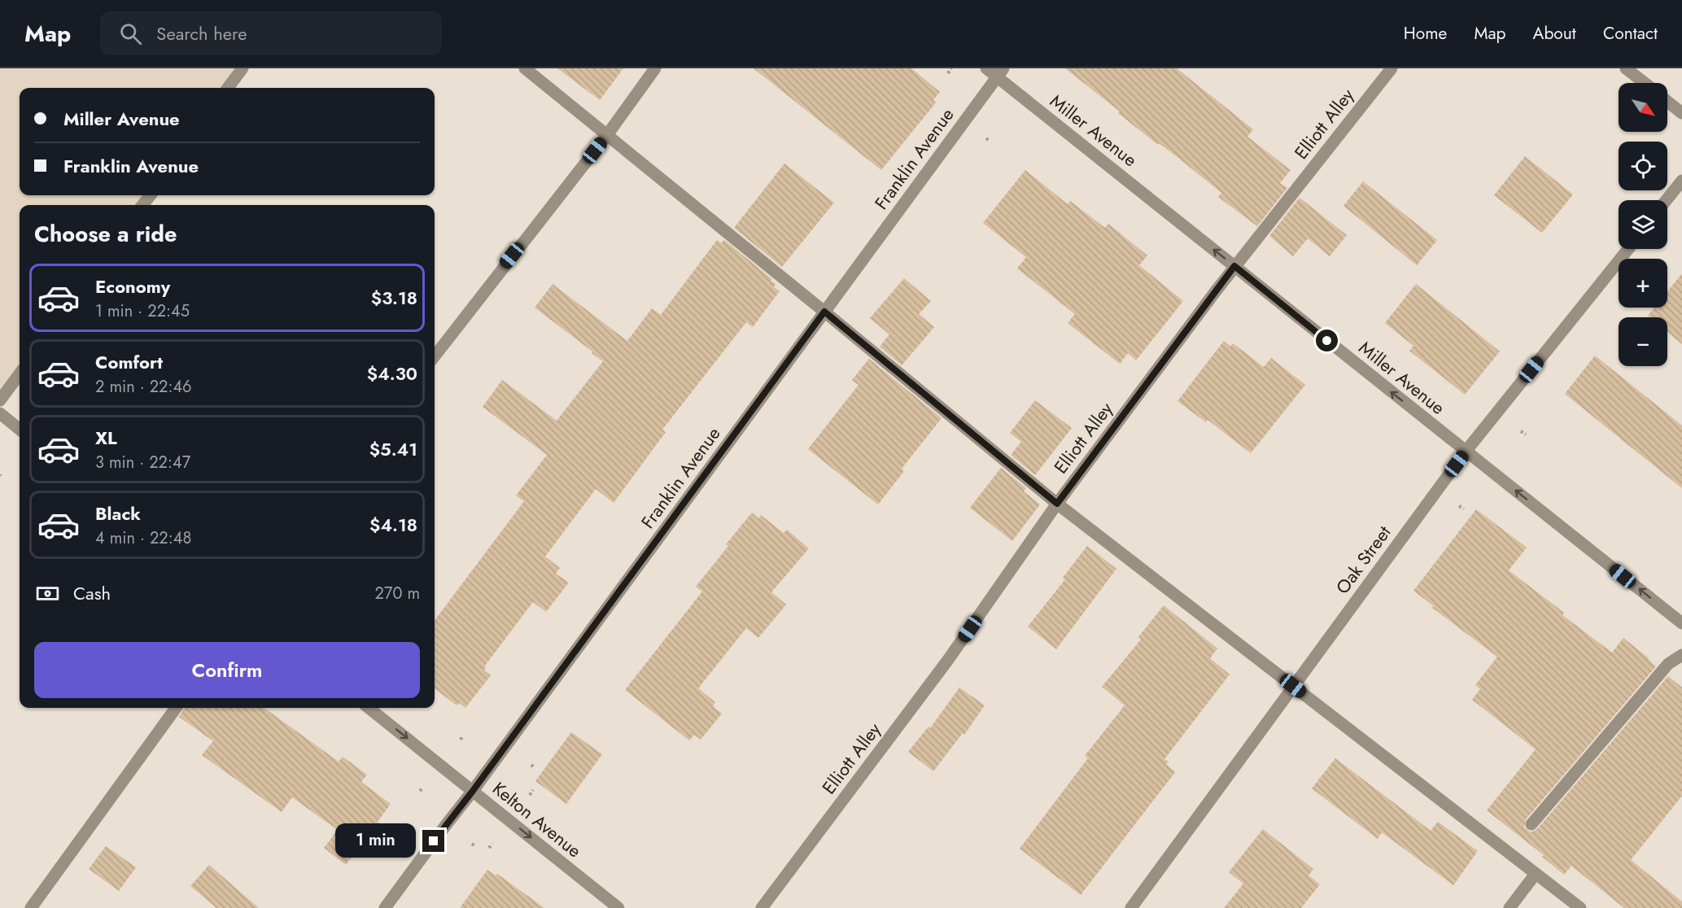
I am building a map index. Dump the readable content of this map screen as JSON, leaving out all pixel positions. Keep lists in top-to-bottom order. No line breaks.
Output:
{"streets":{"street":["Elliott Alley","Miller Avenue","Franklin Avenue","Oak Street","Kelton Avenue"]},"crossings":[["Elliott Alley","Miller Avenue"],["Miller Avenue","Franklin Avenue"],["Miller Avenue","Oak Street"],["Franklin Avenue","Kelton Avenue"]],"one_way":["Miller Avenue","Kelton Avenue"],"north":"bottom right","page":{"header":"Map","search":"Search here","nav":["Home","Map","About","Contact"],"map_buttons":["+","−"],"banner":["Miller Avenue","Franklin Avenue"],"heading":"Choose a ride","list":[{"name":"Economy","note":"1 min · 22:45","value":"$3.18"},{"name":"Comfort","note":"2 min · 22:46","value":"$4.30"},{"name":"XL","note":"3 min · 22:47","value":"$5.41"},{"name":"Black","note":"4 min · 22:48","value":"$4.18"}],"pay":["Cash","270 m"],"buttons":"Confirm","bubble":"1 min"}}
